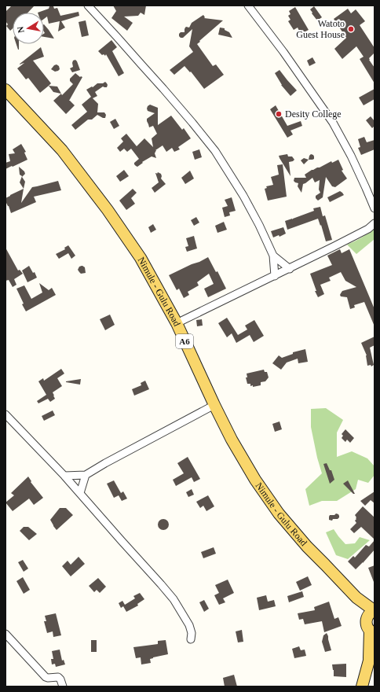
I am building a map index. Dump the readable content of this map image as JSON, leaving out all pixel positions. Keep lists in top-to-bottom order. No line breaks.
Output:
{"streets":{"main road":["Nimule - Gulu Road","A6"]},"crossings":[["Nimule - Gulu Road","A6"]],"places":["Watoto Guest House","Desity College"],"north":"left"}
